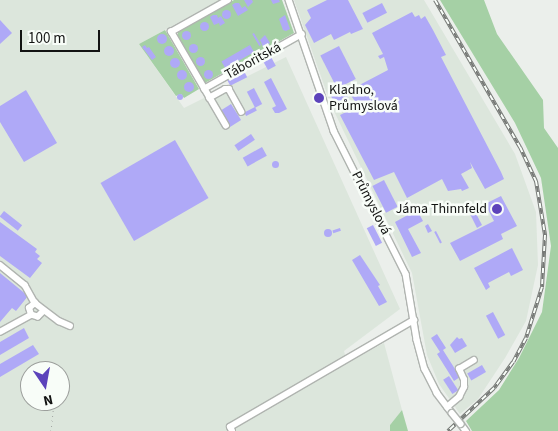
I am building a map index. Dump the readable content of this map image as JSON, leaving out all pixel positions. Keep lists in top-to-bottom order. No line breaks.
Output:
{"streets":{"street":["Táboritská","Průmyslová"]},"crossings":[["Táboritská","Průmyslová"]],"places":["Kladno, Průmyslová","Jáma Thinnfeld"],"scale_bar":"100 m","north":"bottom"}
